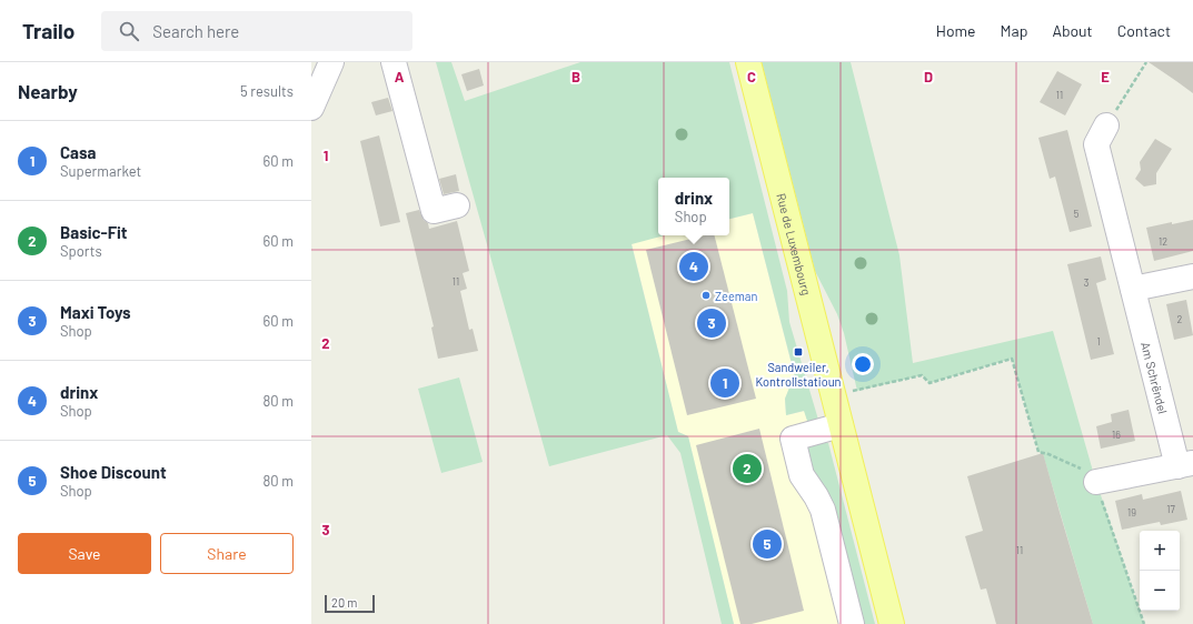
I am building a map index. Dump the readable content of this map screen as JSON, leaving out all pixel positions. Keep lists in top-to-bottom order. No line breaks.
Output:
{"streets":{"main road":["Rue de Luxembourg"],"street":["Am Schrëndel"]},"places":{"other":["Zeeman"],"transit":["Sandweiler, Kontrollstatioun"]},"house_numbers":["11","5","12","11","3","2","1","16","17","19","11"],"scale_bar":"20 m","page":{"header":"Trailo","search":"Search here","nav":["Home","Map","About","Contact"],"heading":["Nearby","5 results"],"list":[{"mark":"1","name":"Casa","note":"Supermarket","value":"60 m"},{"mark":"2","name":"Basic-Fit","note":"Sports","value":"60 m"},{"mark":"3","name":"Maxi Toys","note":"Shop","value":"60 m"},{"mark":"4","name":"drinx","note":"Shop","value":"80 m"},{"mark":"5","name":"Shoe Discount","note":"Shop","value":"80 m"}],"popup":["drinx","Shop"],"pins":["4","3","1","2","5"],"buttons":["Save","Share"],"map_buttons":["+","−"],"scale":"20 m"},"grid":{"columns":["A","B","C","D","E"],"rows":["1","2","3"]}}
